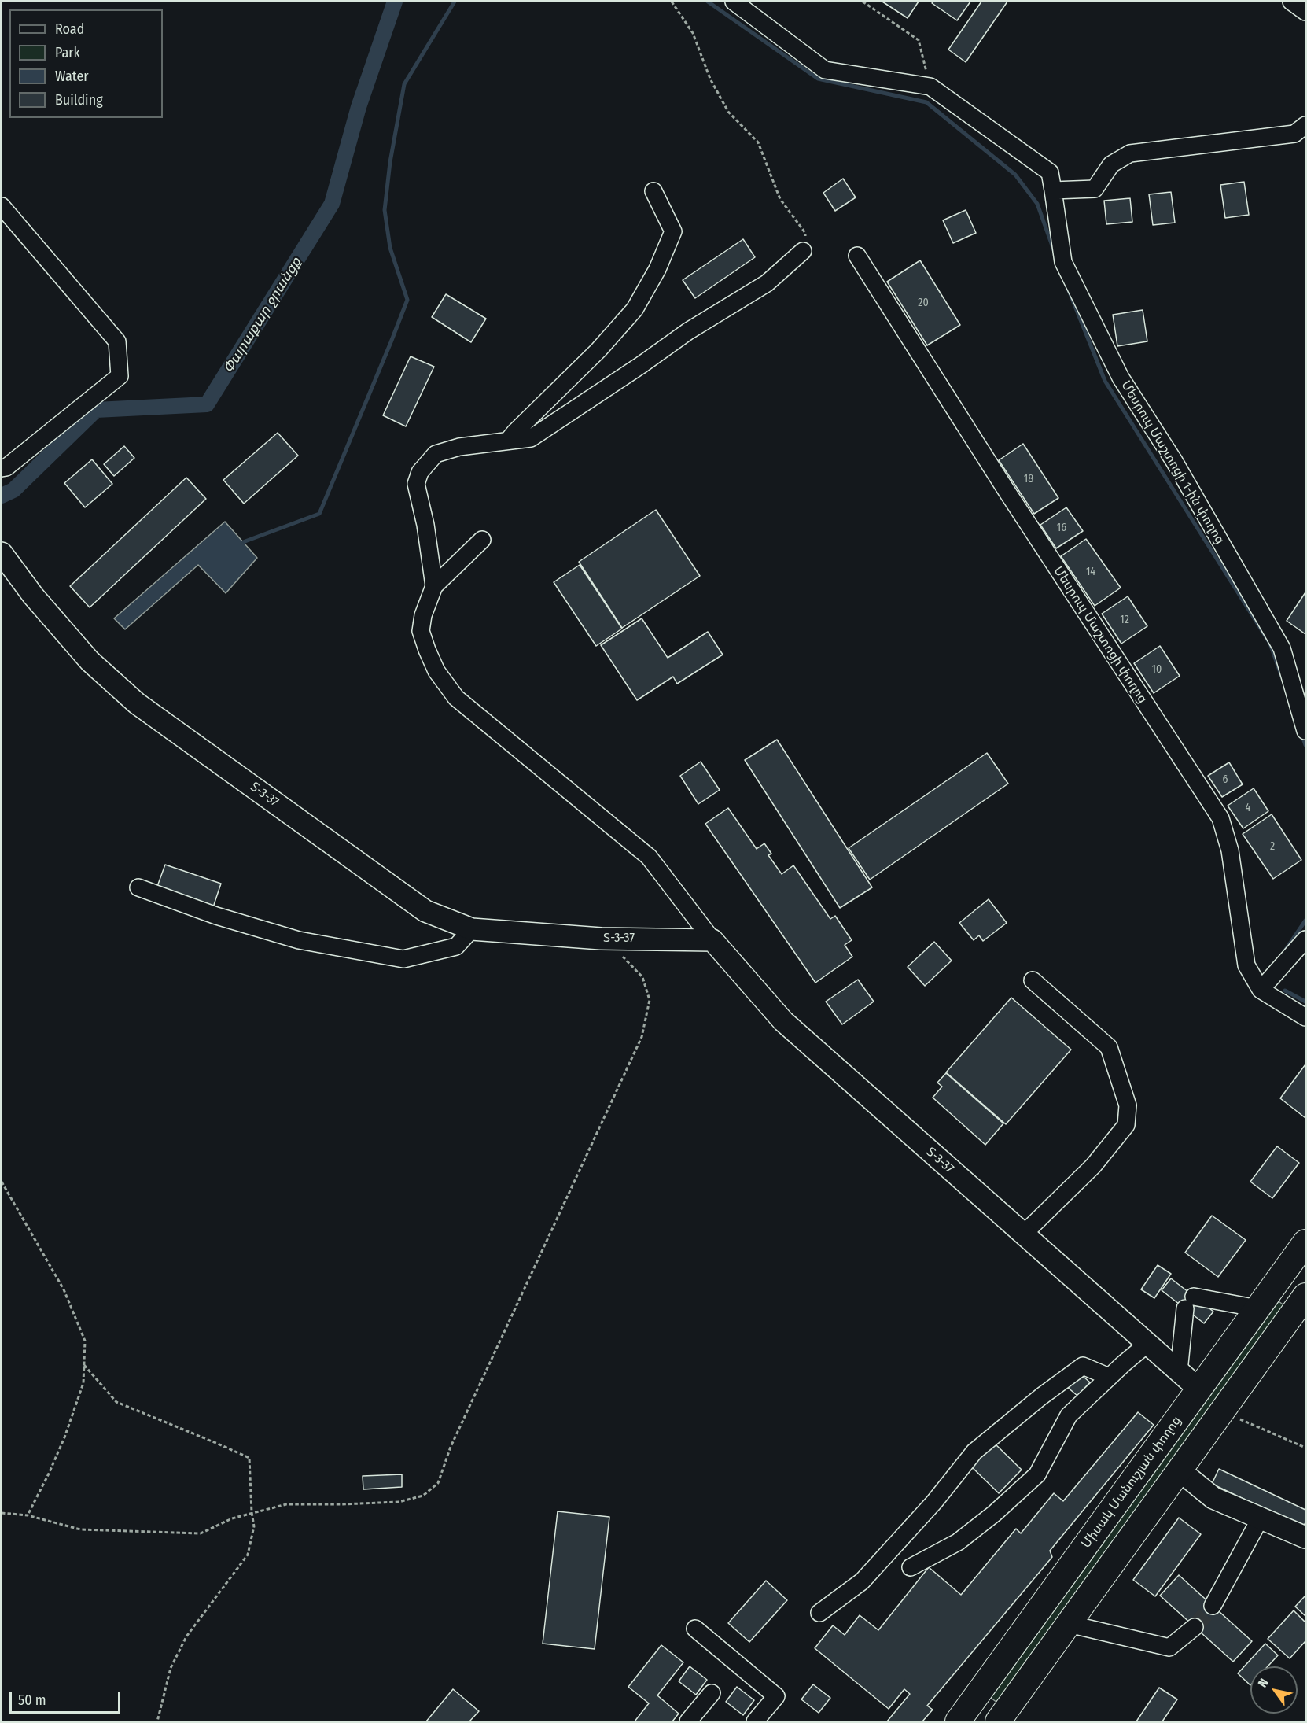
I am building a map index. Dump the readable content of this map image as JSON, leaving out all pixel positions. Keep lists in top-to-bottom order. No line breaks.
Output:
{"streets":{"highway":["Միսակ Մանուշյան փողոց"],"main road":["Տ-3-37"],"street":["Մեսրոպ Մաշտոցի 1-ին փողոց","Մեսրոպ Մաշտոցի փողոց"]},"crossings":[["Տ-3-37","Միսակ Մանուշյան փողոց"]],"water":["Փարաքար ջրանցք"],"house_numbers":["20","18","16","14","12","10","6","4","2"],"legend":["Road","Park","Water","Building"],"scale_bar":"50 m","north":"top left"}
